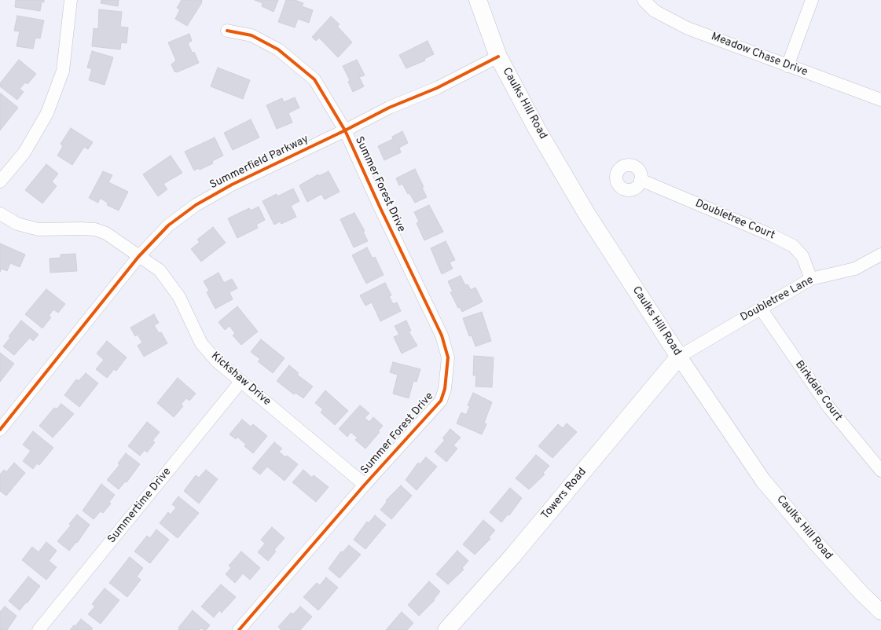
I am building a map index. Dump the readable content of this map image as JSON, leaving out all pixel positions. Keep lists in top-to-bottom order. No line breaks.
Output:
{"streets":{"main road":["Caulks Hill Road","Towers Road"],"street":["Meadow Chase Drive","Summerfield Parkway","Summer Forest Drive","Doubletree Court","Doubletree Lane","Kickshaw Drive","Birkdale Court","Summertime Drive"]},"crossings":[["Caulks Hill Road","Summerfield Parkway"],["Caulks Hill Road","Doubletree Lane"],["Caulks Hill Road","Towers Road"],["Summerfield Parkway","Summer Forest Drive"],["Summerfield Parkway","Kickshaw Drive"],["Summer Forest Drive","Kickshaw Drive"],["Doubletree Court","Doubletree Lane"],["Doubletree Lane","Birkdale Court"],["Doubletree Lane","Towers Road"],["Kickshaw Drive","Summertime Drive"]]}
